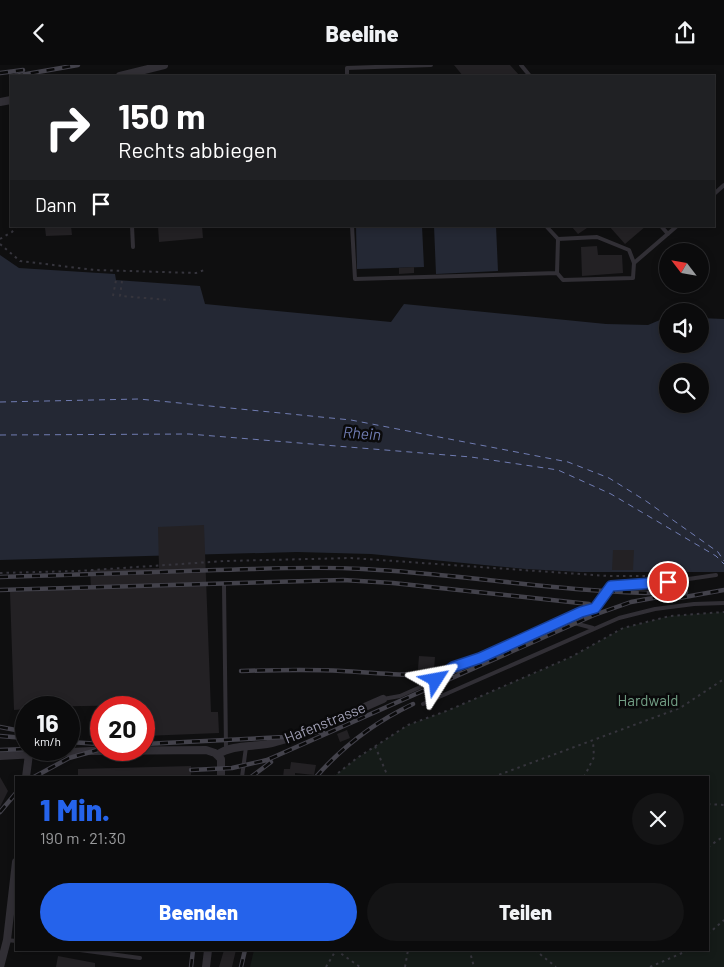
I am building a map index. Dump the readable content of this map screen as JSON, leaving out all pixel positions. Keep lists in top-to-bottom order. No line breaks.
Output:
{"streets":{"street":["Hafenstrasse"]},"water":["Rhein"],"parks":["Hardwald"],"north":"top left","page":{"header":"Beeline","turn":["150 m","Rechts abbiegen"],"then":"Dann","speed":"16 km/h","limit":"20","heading":["1 Min.","190 m · 21:30"],"buttons":["Beenden","Teilen"]}}
